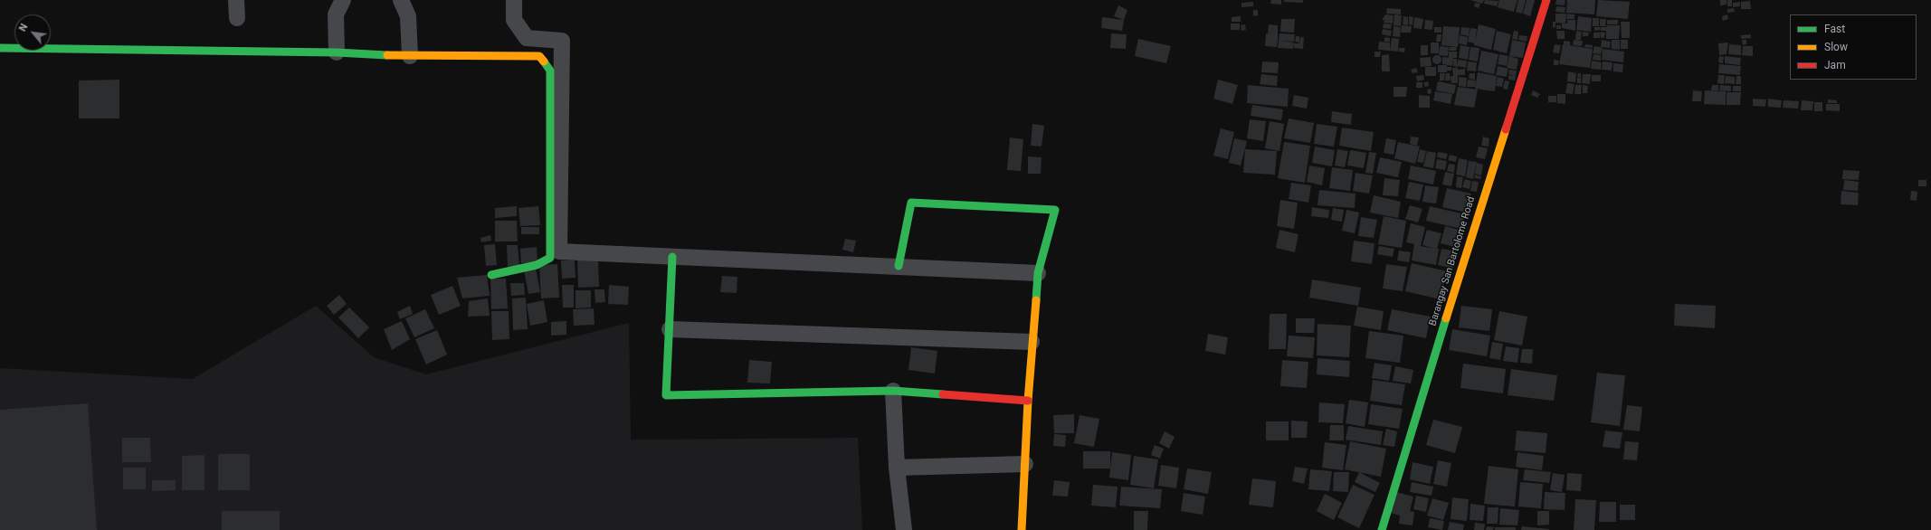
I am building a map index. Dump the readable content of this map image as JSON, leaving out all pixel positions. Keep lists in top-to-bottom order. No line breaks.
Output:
{"streets":{"street":["Barangay San Bartolome Road"]},"legend":["Fast","Slow","Jam"],"north":"top left"}
